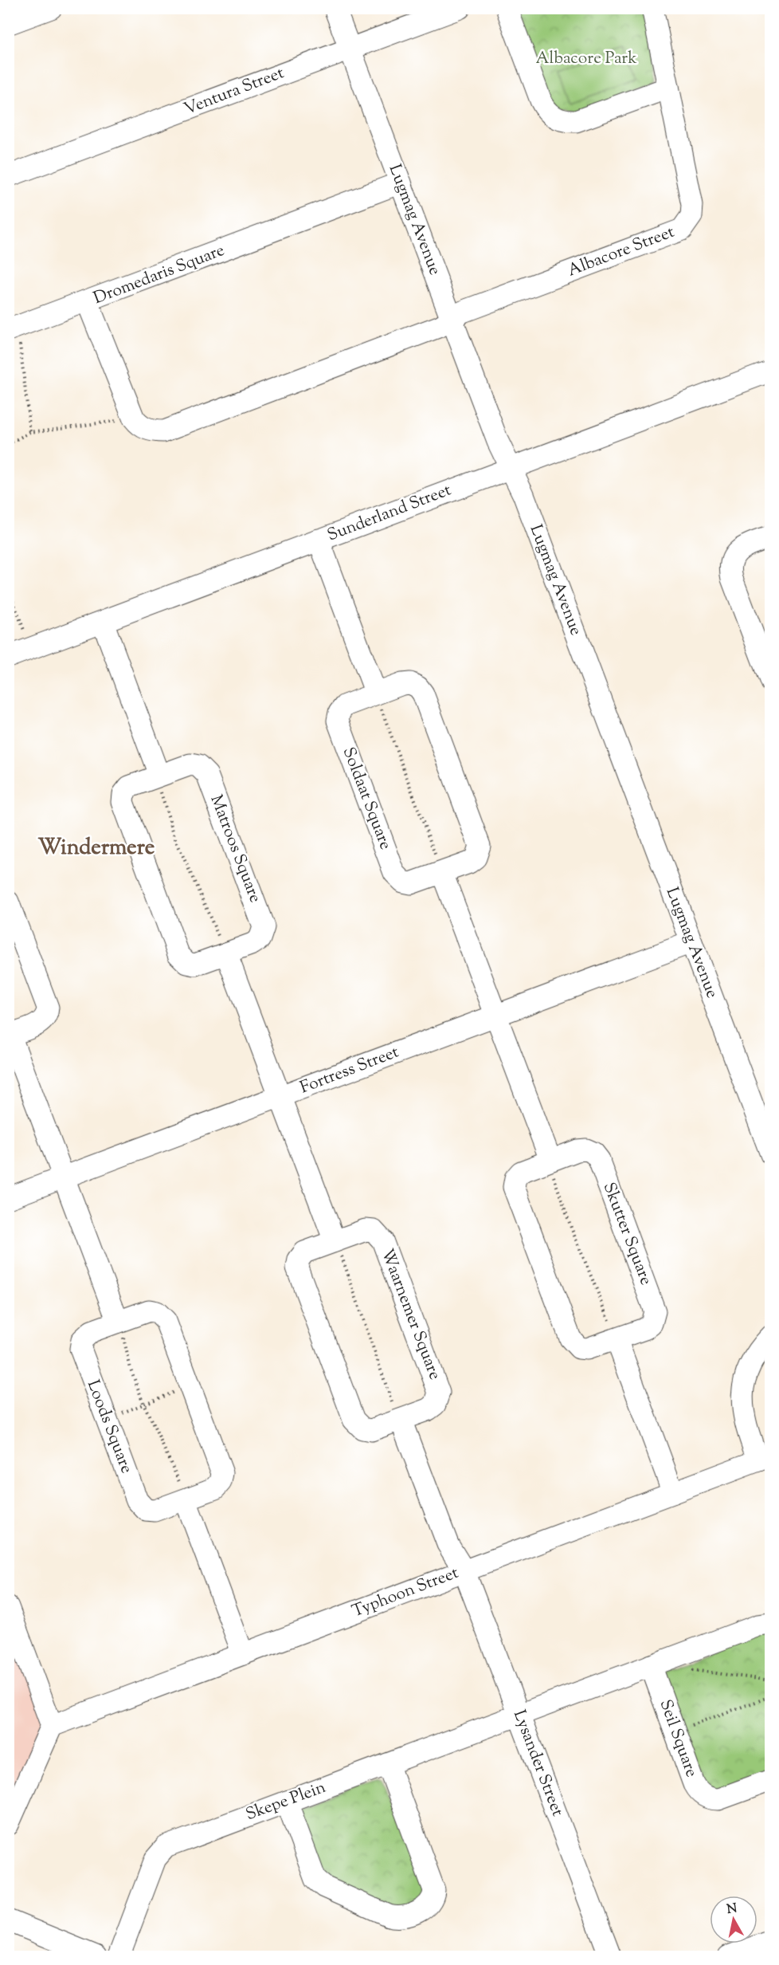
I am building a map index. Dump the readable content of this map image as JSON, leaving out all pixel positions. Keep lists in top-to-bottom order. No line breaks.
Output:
{"streets":{"street":["Ventura Street","Lugmag Avenue","Albacore Street","Dromedaris Square","Sunderland Street","Soldaat Square","Matroos Square","Fortress Street","Skutter Square","Waarnemer Square","Loods Square","Typhoon Street","Seil Square","Lysander Street","Skepe Plein"]},"crossings":[["Ventura Street","Lugmag Avenue"],["Lugmag Avenue","Albacore Street"],["Lugmag Avenue","Dromedaris Square"],["Lugmag Avenue","Sunderland Street"],["Lugmag Avenue","Fortress Street"],["Typhoon Street","Lysander Street"],["Lysander Street","Skepe Plein"]],"districts":["Windermere"],"parks":["Albacore Park"],"north":"top"}
